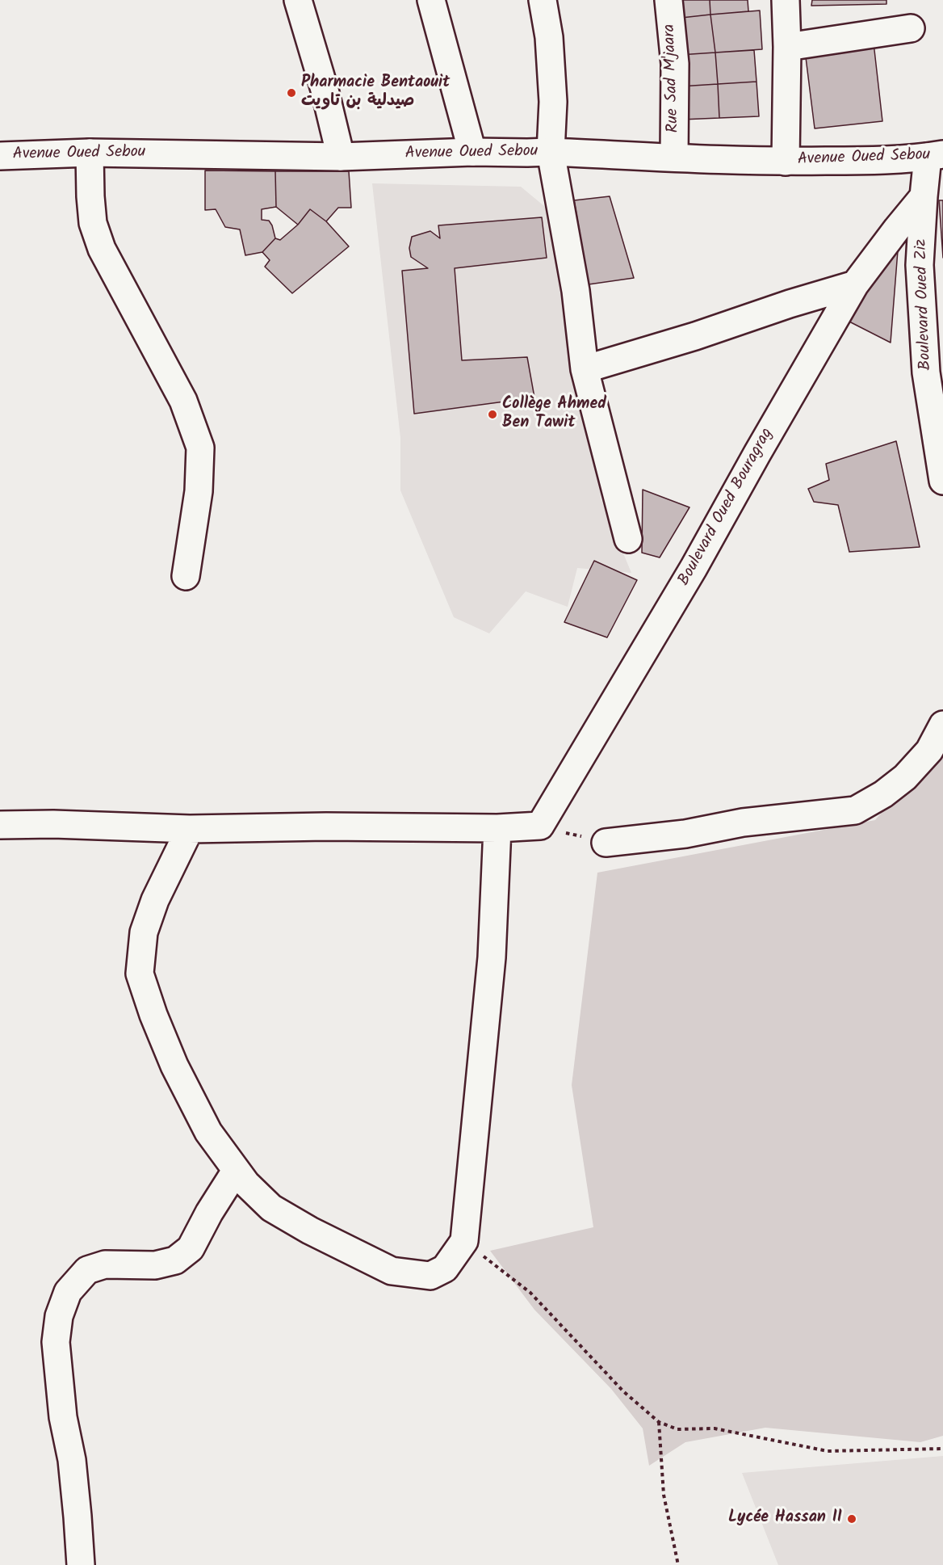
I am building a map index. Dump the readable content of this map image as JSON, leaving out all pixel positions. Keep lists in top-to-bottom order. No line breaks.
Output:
{"streets":{"street":["Rue Sad M'jaara","Avenue Oued Sebou","Boulevard Oued Ziz","Boulevard Oued Bouragrag"]},"crossings":[["Rue Sad M'jaara","Avenue Oued Sebou"],["Avenue Oued Sebou","Boulevard Oued Ziz"],["Boulevard Oued Ziz","Boulevard Oued Bouragrag"]],"places":["Pharmacie Bentaouit صيدلية بن تاويت","Collège Ahmed Ben Tawit","Lycée Hassan II"]}
